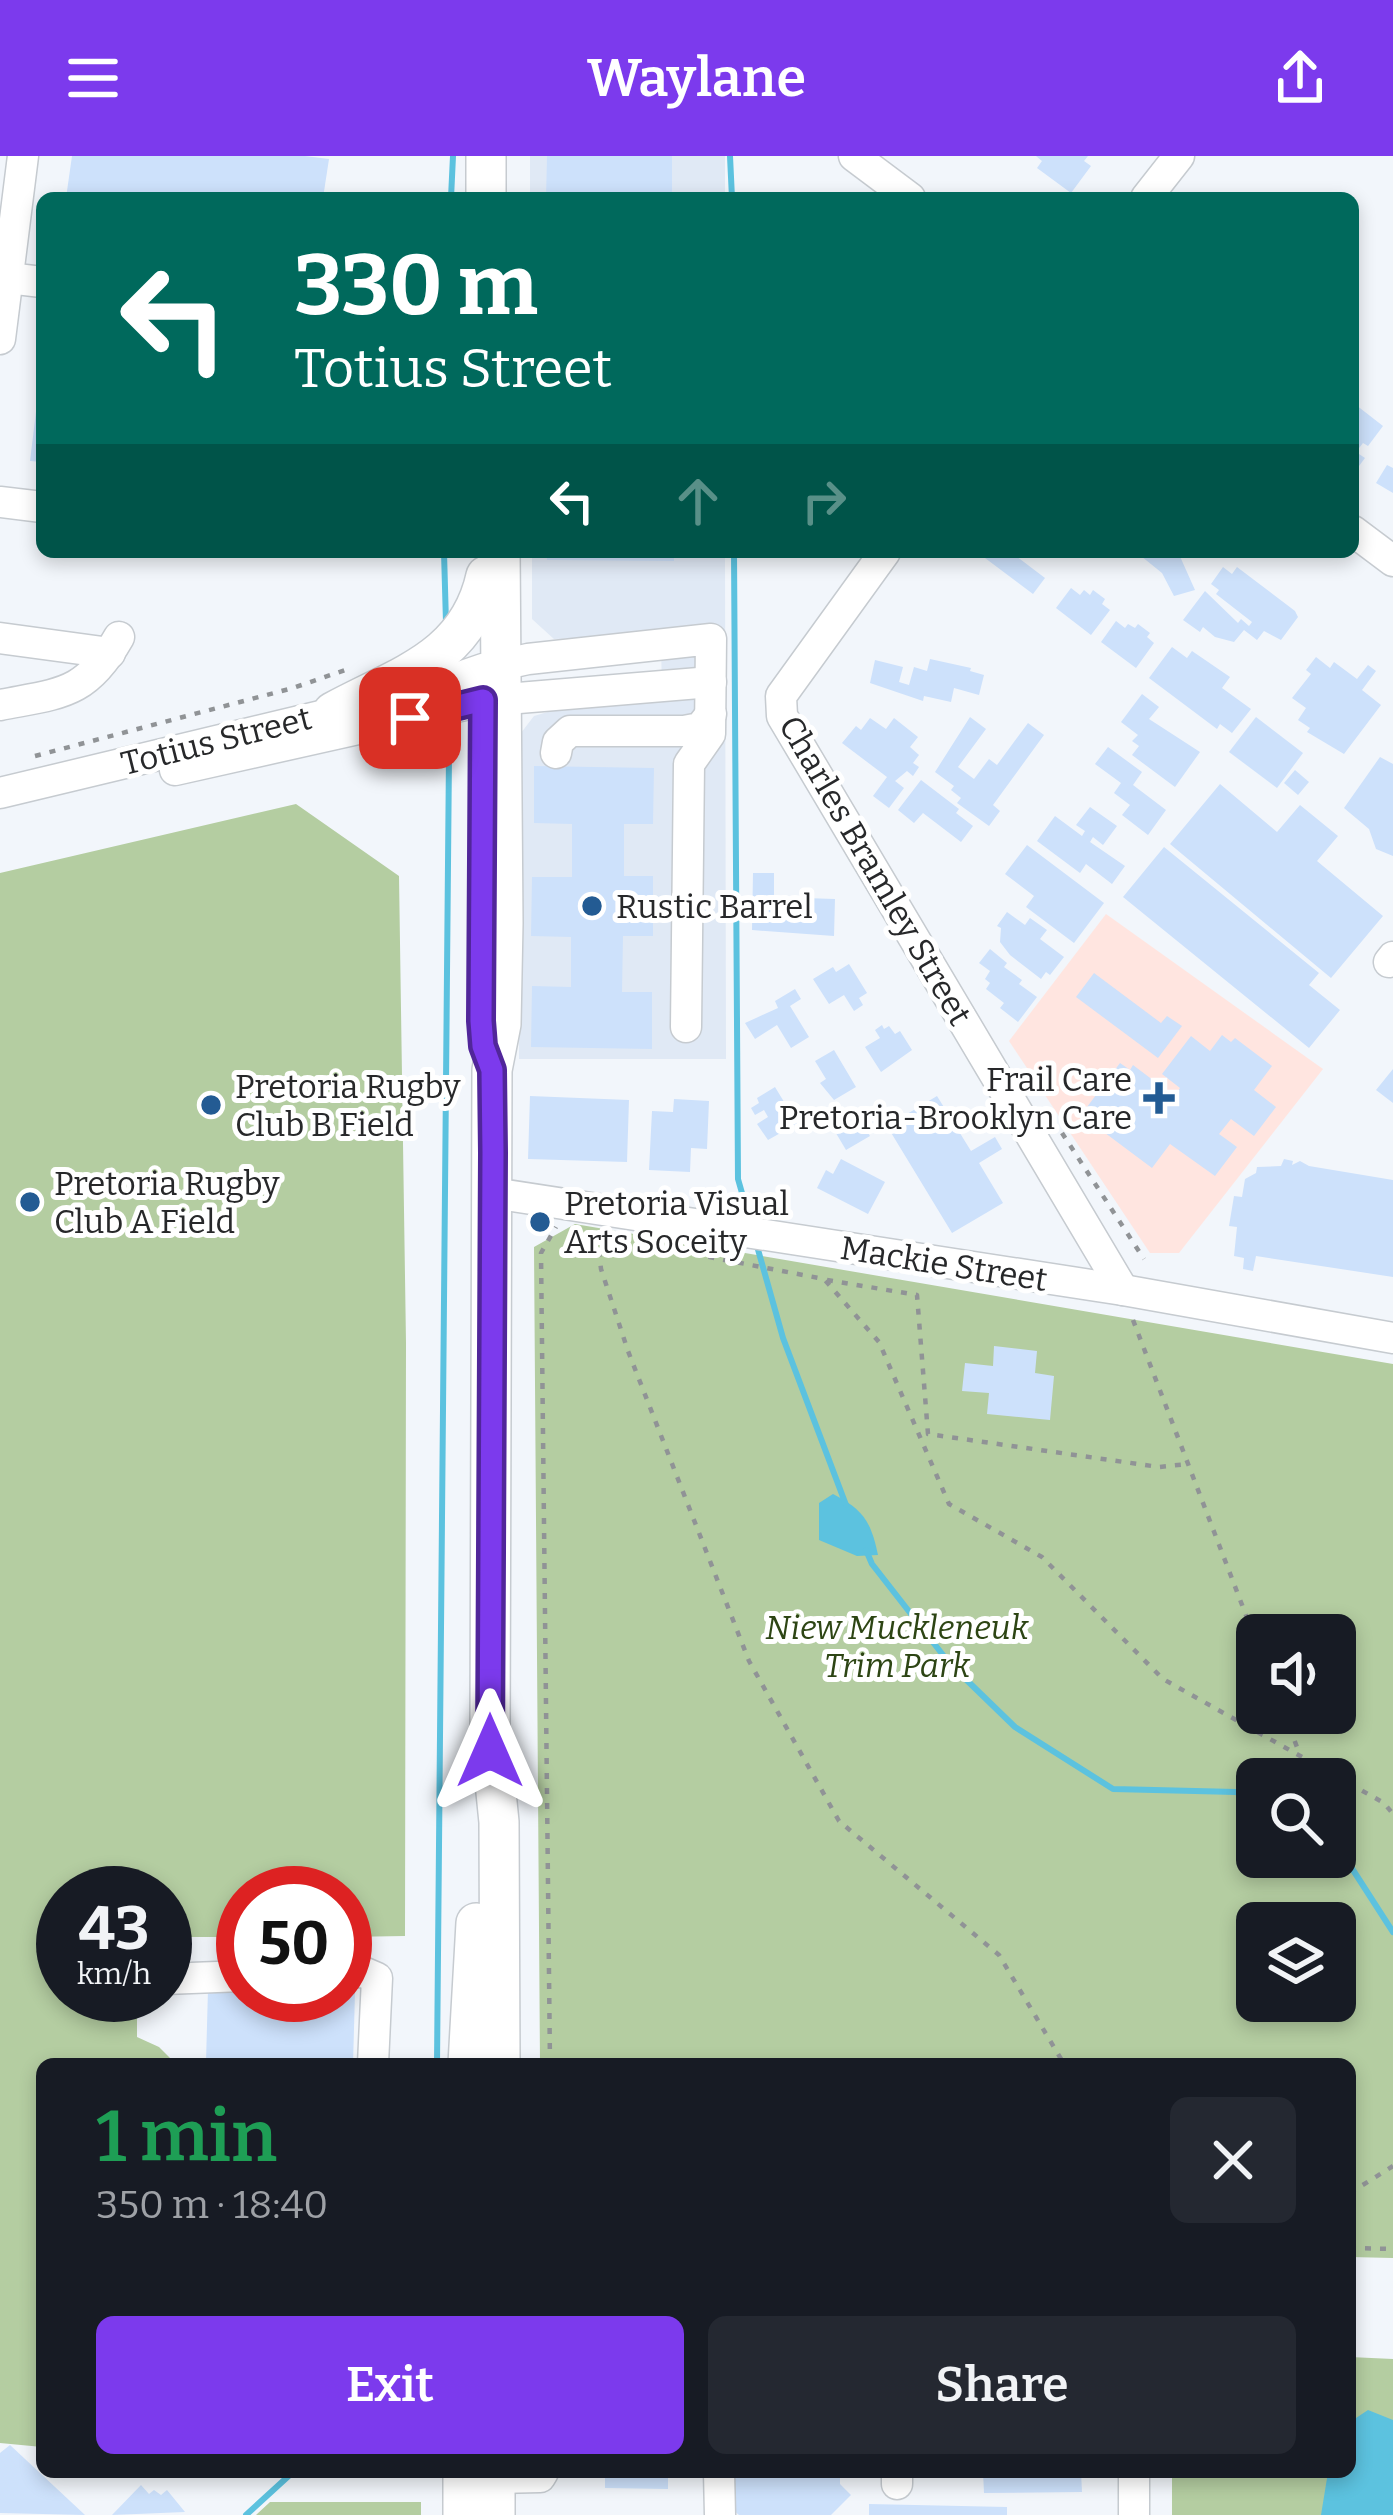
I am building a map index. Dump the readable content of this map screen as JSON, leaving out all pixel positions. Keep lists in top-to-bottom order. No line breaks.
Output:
{"streets":{"street":["Totius Street","Charles Bramley Street","Mackie Street"]},"crossings":[["Charles Bramley Street","Mackie Street"]],"parks":["Niew Muckleneuk Trim Park"],"places":{"other":["Rustic Barrel","Pretoria Rugby Club B Field","Pretoria Rugby Club A Field","Pretoria Visual Arts Soceity"],"health":["Frail Care Pretoria-Brooklyn Care"]},"page":{"header":"Waylane","turn":["330 m","Totius Street"],"speed":"43 km/h","limit":"50","heading":["1 min","350 m · 18:40"],"buttons":["Exit","Share"]}}
